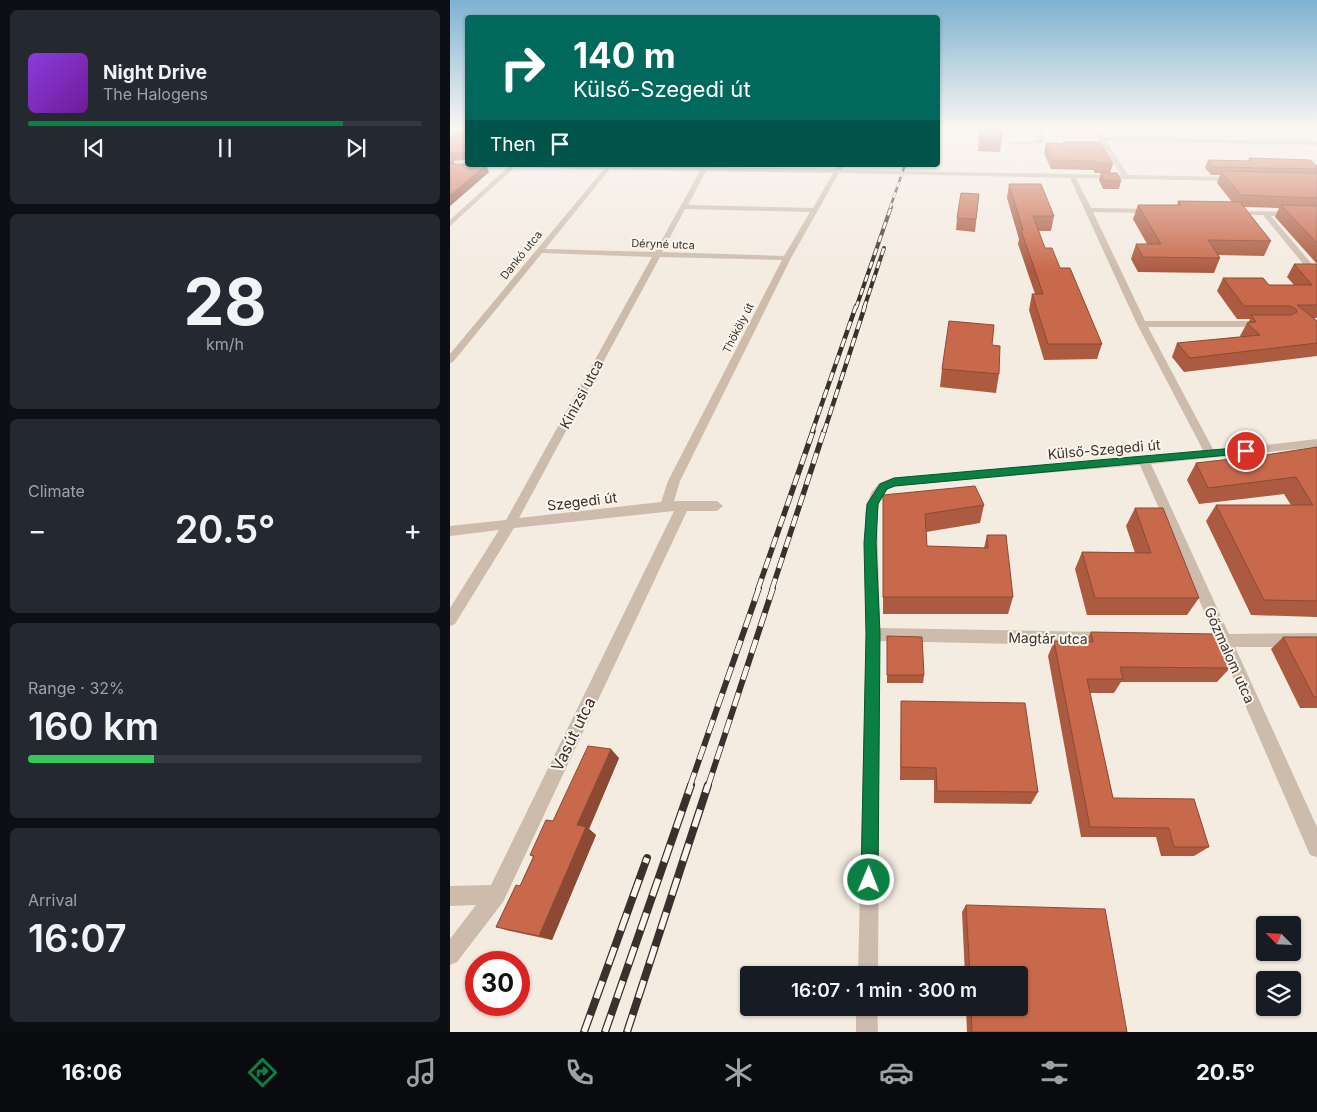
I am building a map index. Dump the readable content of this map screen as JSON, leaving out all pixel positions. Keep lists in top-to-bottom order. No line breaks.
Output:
{"streets":{"street":["Déryné utca","Dankó utca","Thököly út","Kinizsi utca","Külső-Szegedi út","Szegedi út","Magtár utca","Gőzmalom utca","Vasút utca"]},"crossings":[["Déryné utca","Dankó utca"],["Déryné utca","Thököly út"],["Déryné utca","Kinizsi utca"],["Thököly út","Szegedi út"],["Kinizsi utca","Szegedi út"],["Külső-Szegedi út","Magtár utca"],["Külső-Szegedi út","Gőzmalom utca"],["Szegedi út","Vasút utca"]],"north":"top left","page":{"turn":["140 m","Külső-Szegedi út"],"song":["Night Drive","The Halogens"],"then":"Then","tile":[["28","km/h"],"Climate",["Range · 32%","160 km"],["Arrival","16:07"]],"heat":["−","20.5°","+"],"limit":"30","trip":"16:07 · 1 min · 300 m","tabs":["16:06","20.5°"]}}
